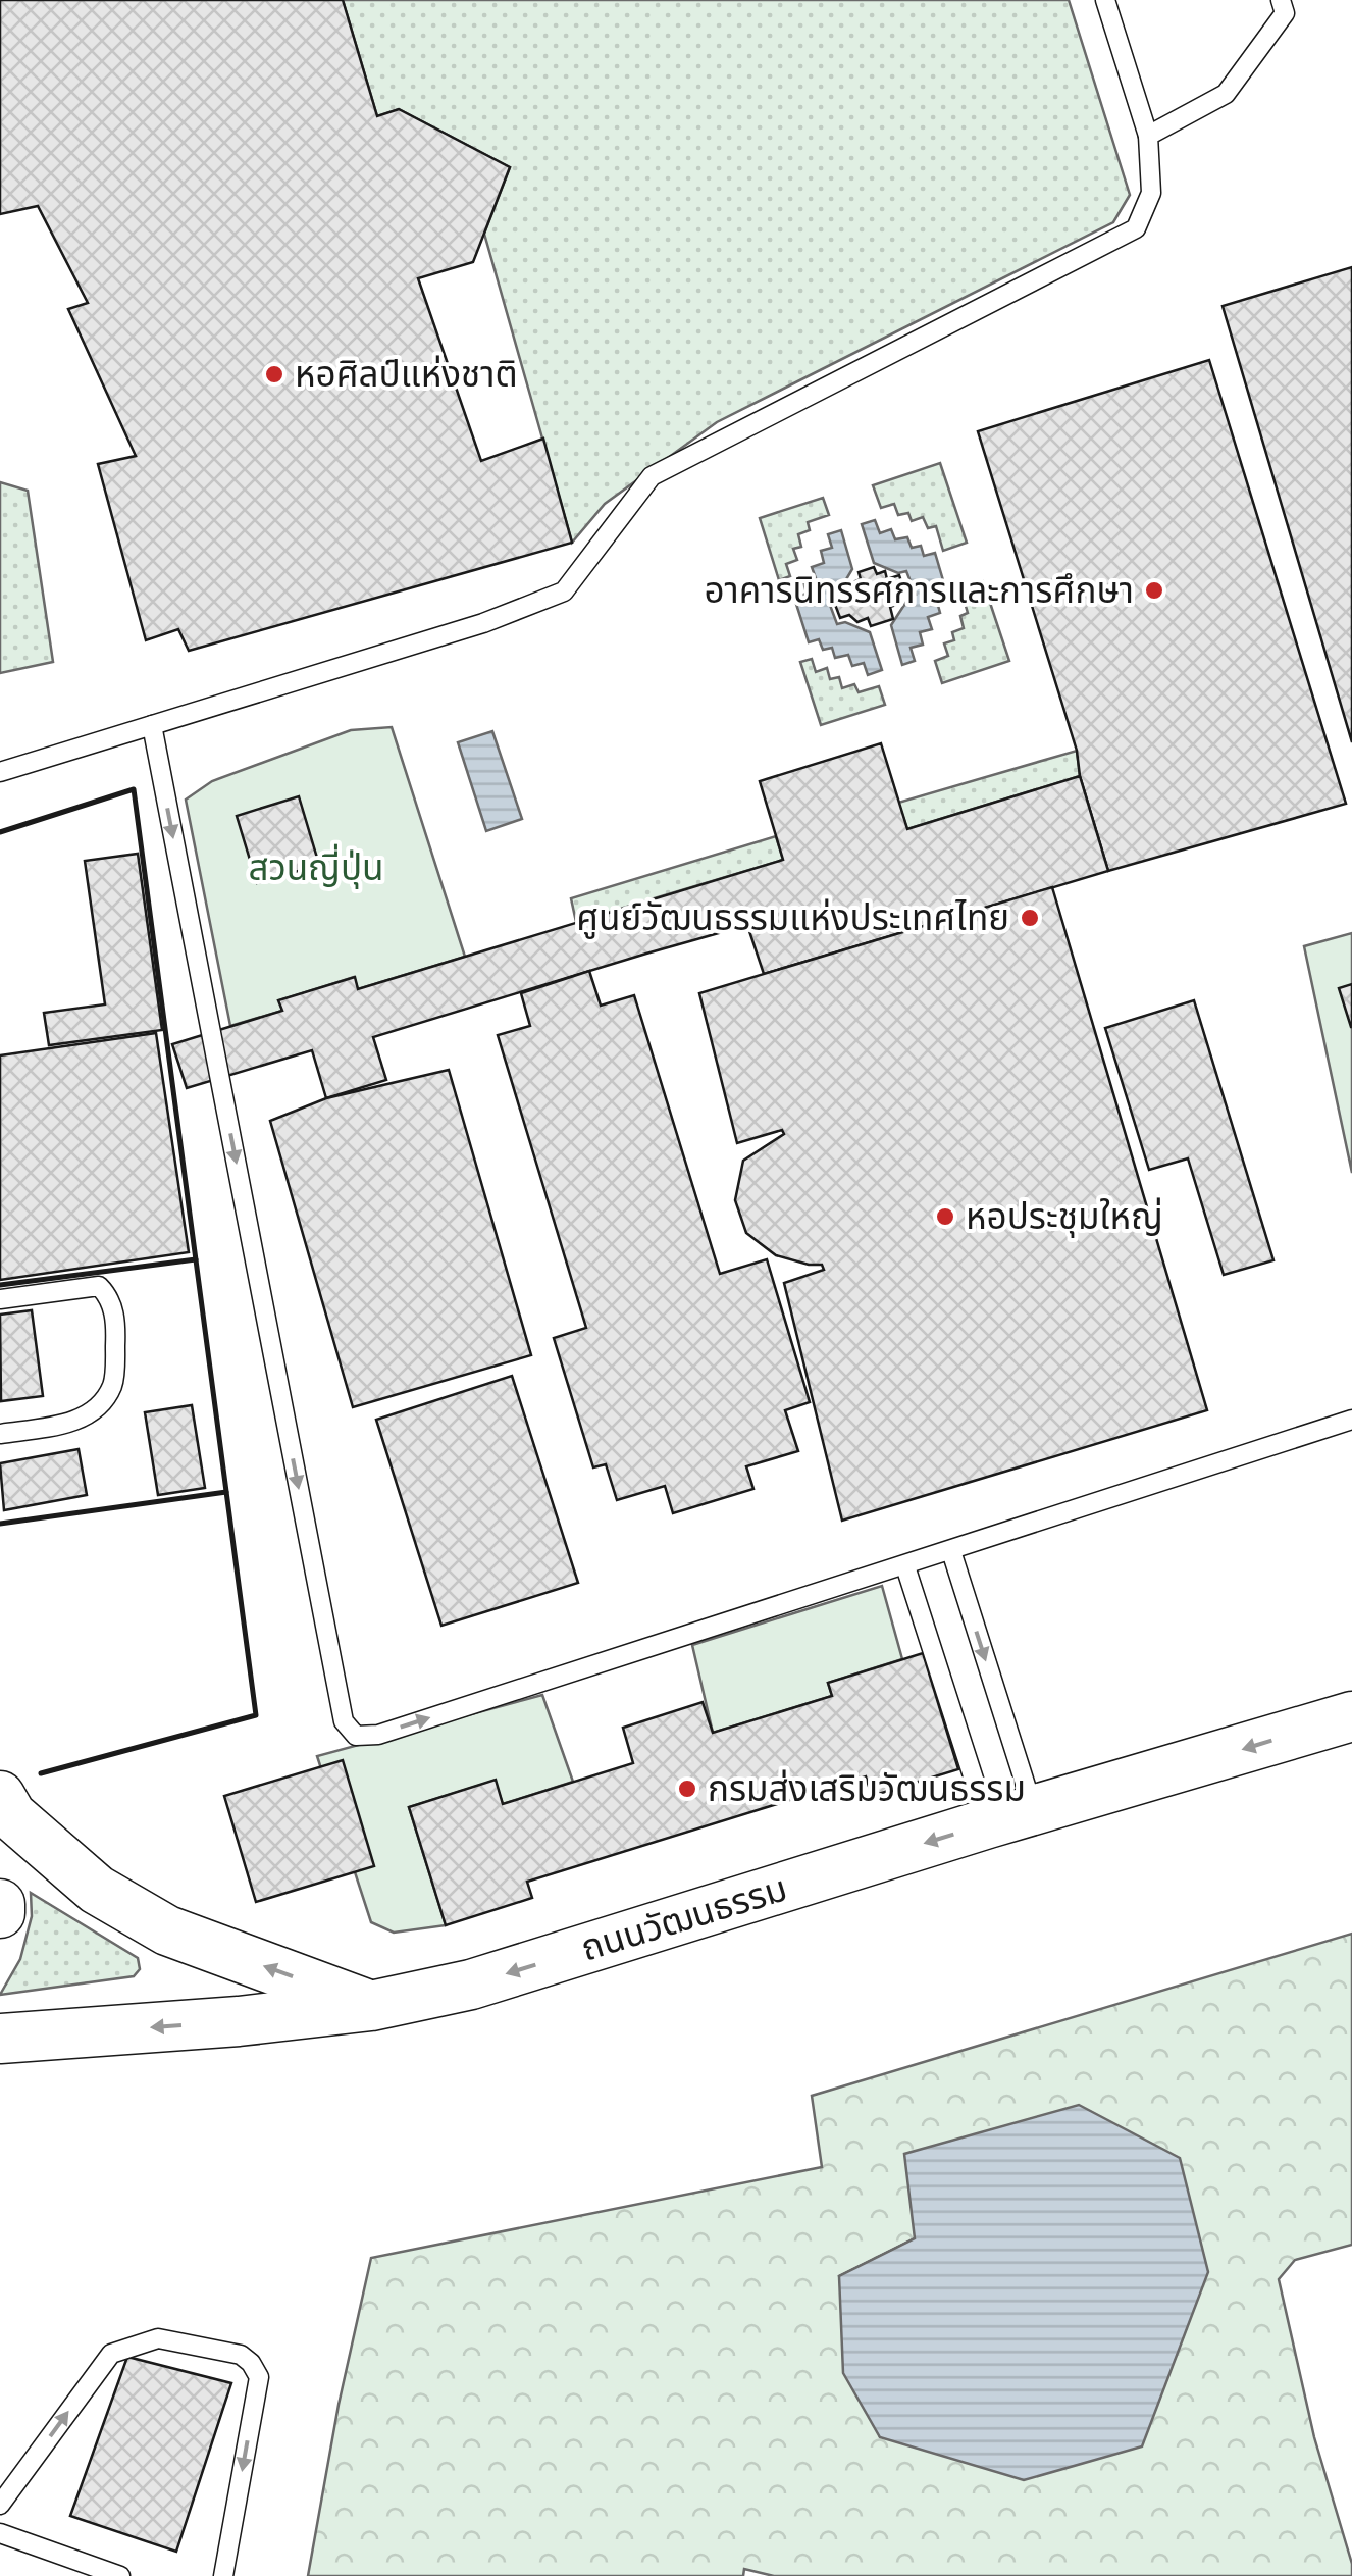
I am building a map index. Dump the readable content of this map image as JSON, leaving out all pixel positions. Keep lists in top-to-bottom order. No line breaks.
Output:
{"streets":{"street":["ถนนวัฒนธรรม"]},"one_way":["ถนนวัฒนธรรม"],"parks":["สวนญี่ปุ่น"],"places":["หอศิลป์แห่งชาติ","อาคารนิทรรศการและการศึกษา","ศูนย์วัฒนธรรมแห่งประเทศไทย","หอประชุมใหญ่","กรมส่งเสริมวัฒนธรรม"]}
